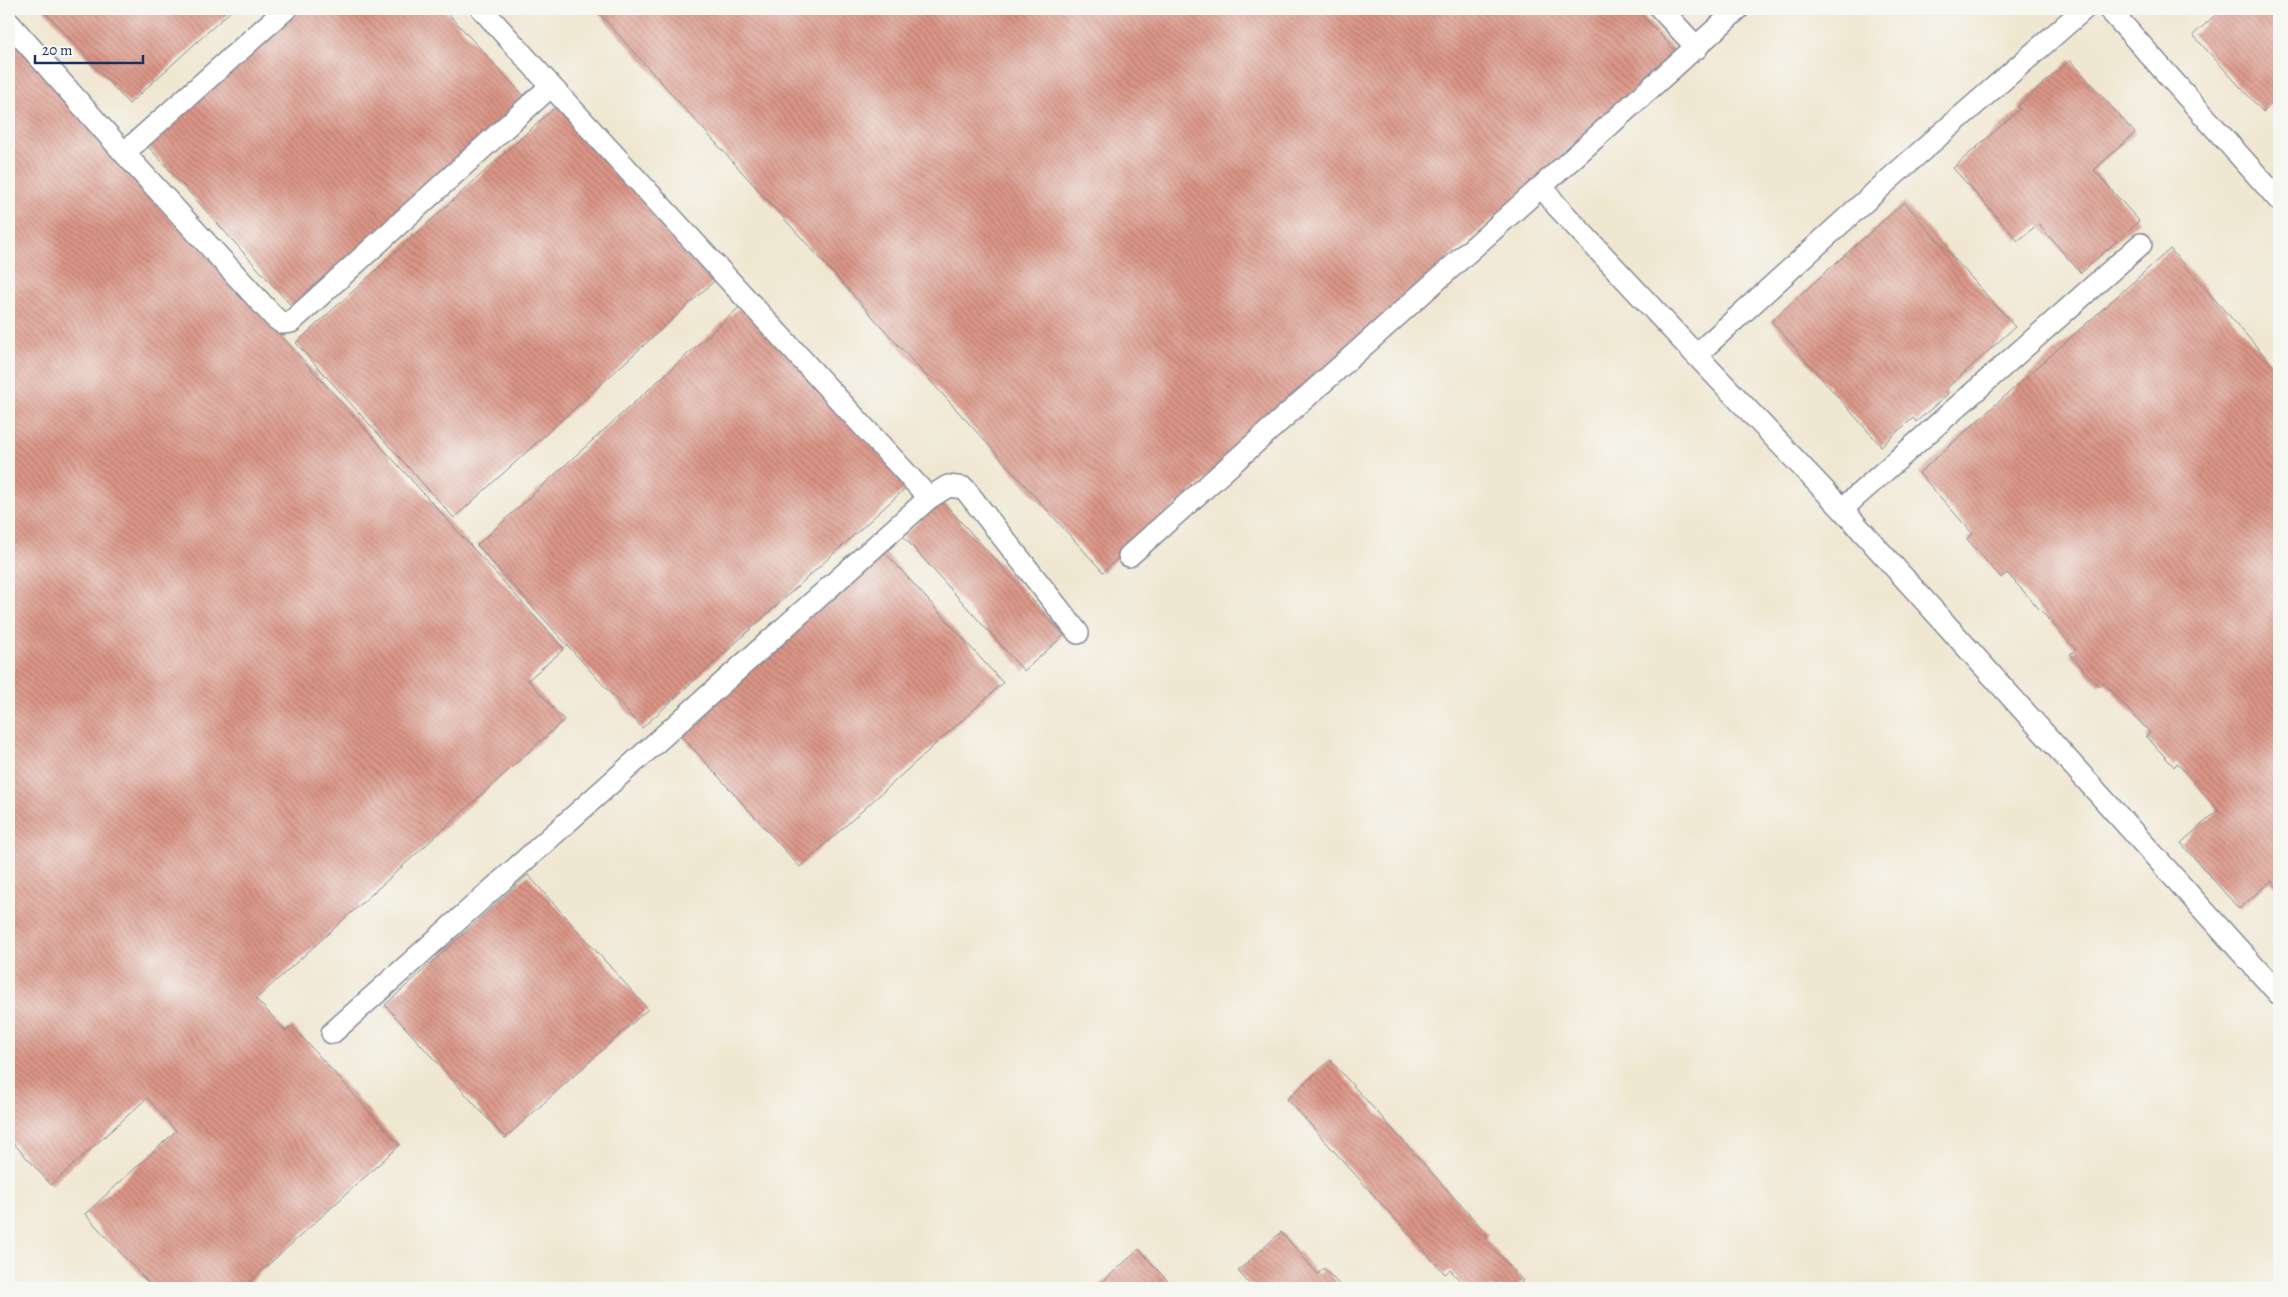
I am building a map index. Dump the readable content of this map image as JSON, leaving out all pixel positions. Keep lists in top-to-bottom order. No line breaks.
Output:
{"scale_bar":"20 m"}
